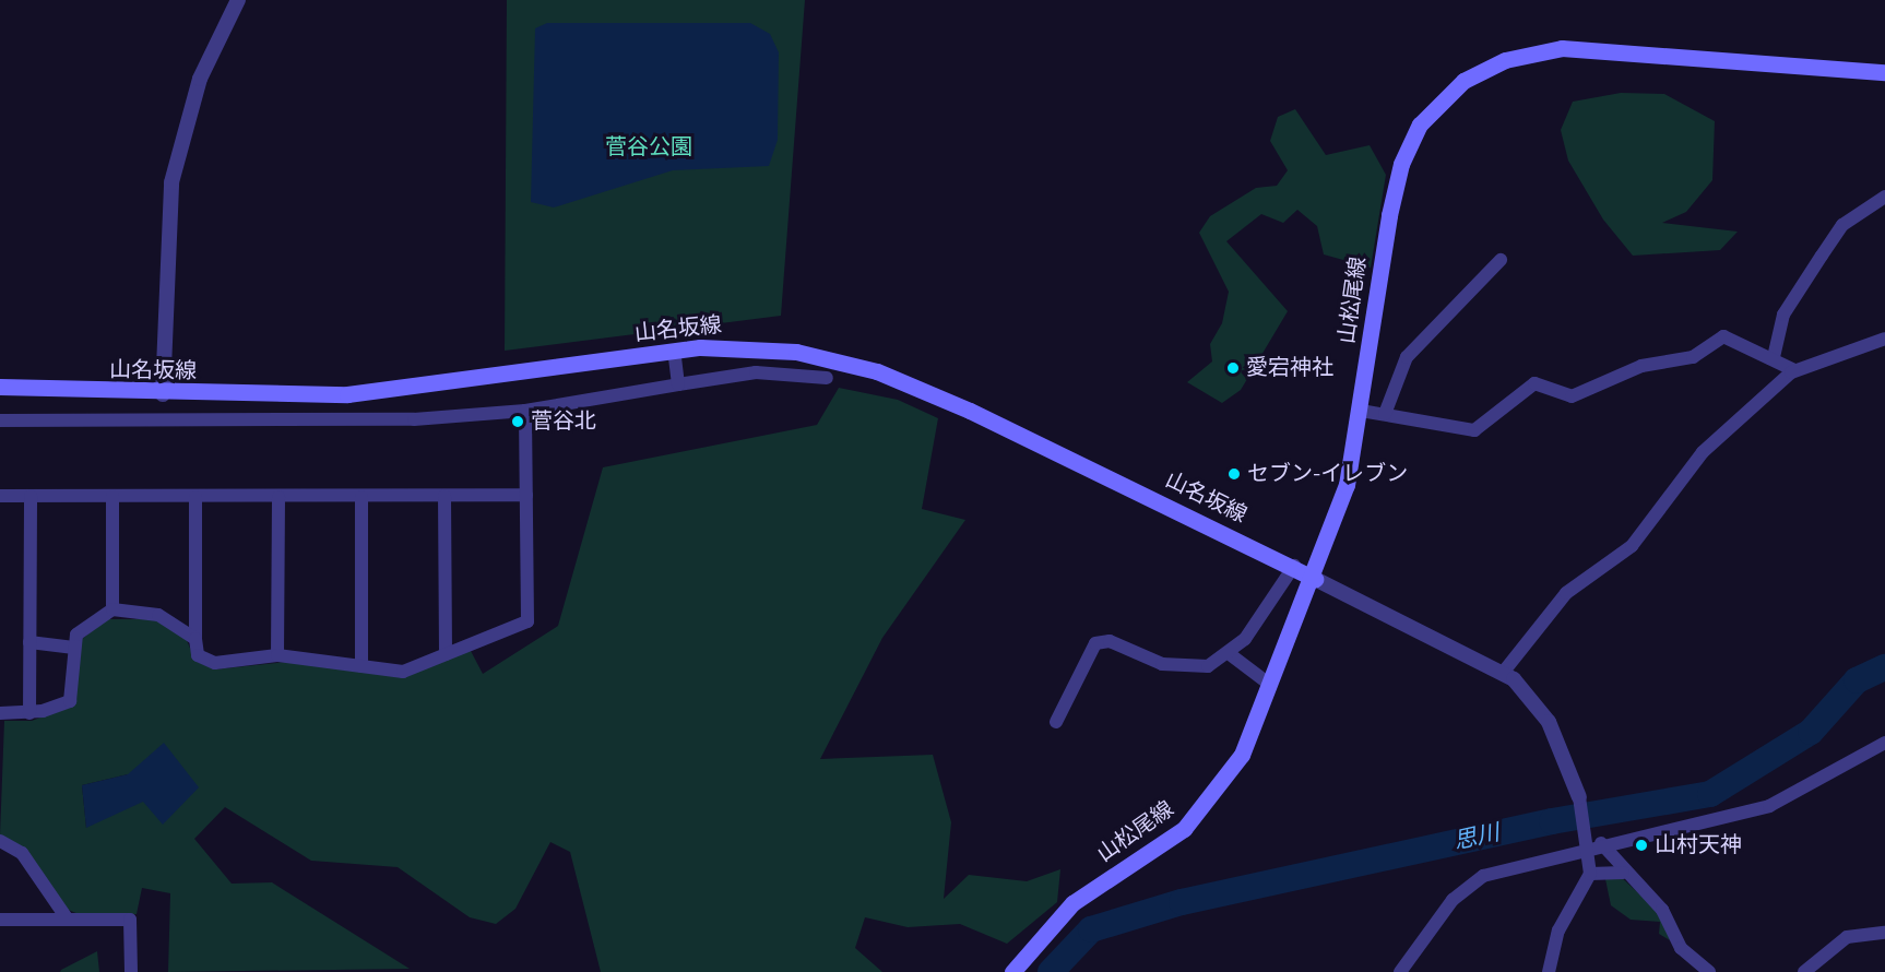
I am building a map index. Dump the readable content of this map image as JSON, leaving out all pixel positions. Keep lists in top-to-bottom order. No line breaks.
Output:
{"streets":{"main road":["山松尾線","山名坂線"]},"crossings":[["山松尾線","山名坂線"]],"water":["思川"],"parks":["菅谷公園"],"places":["愛宕神社","菅谷北","セブン-イレブン","山村天神"]}
